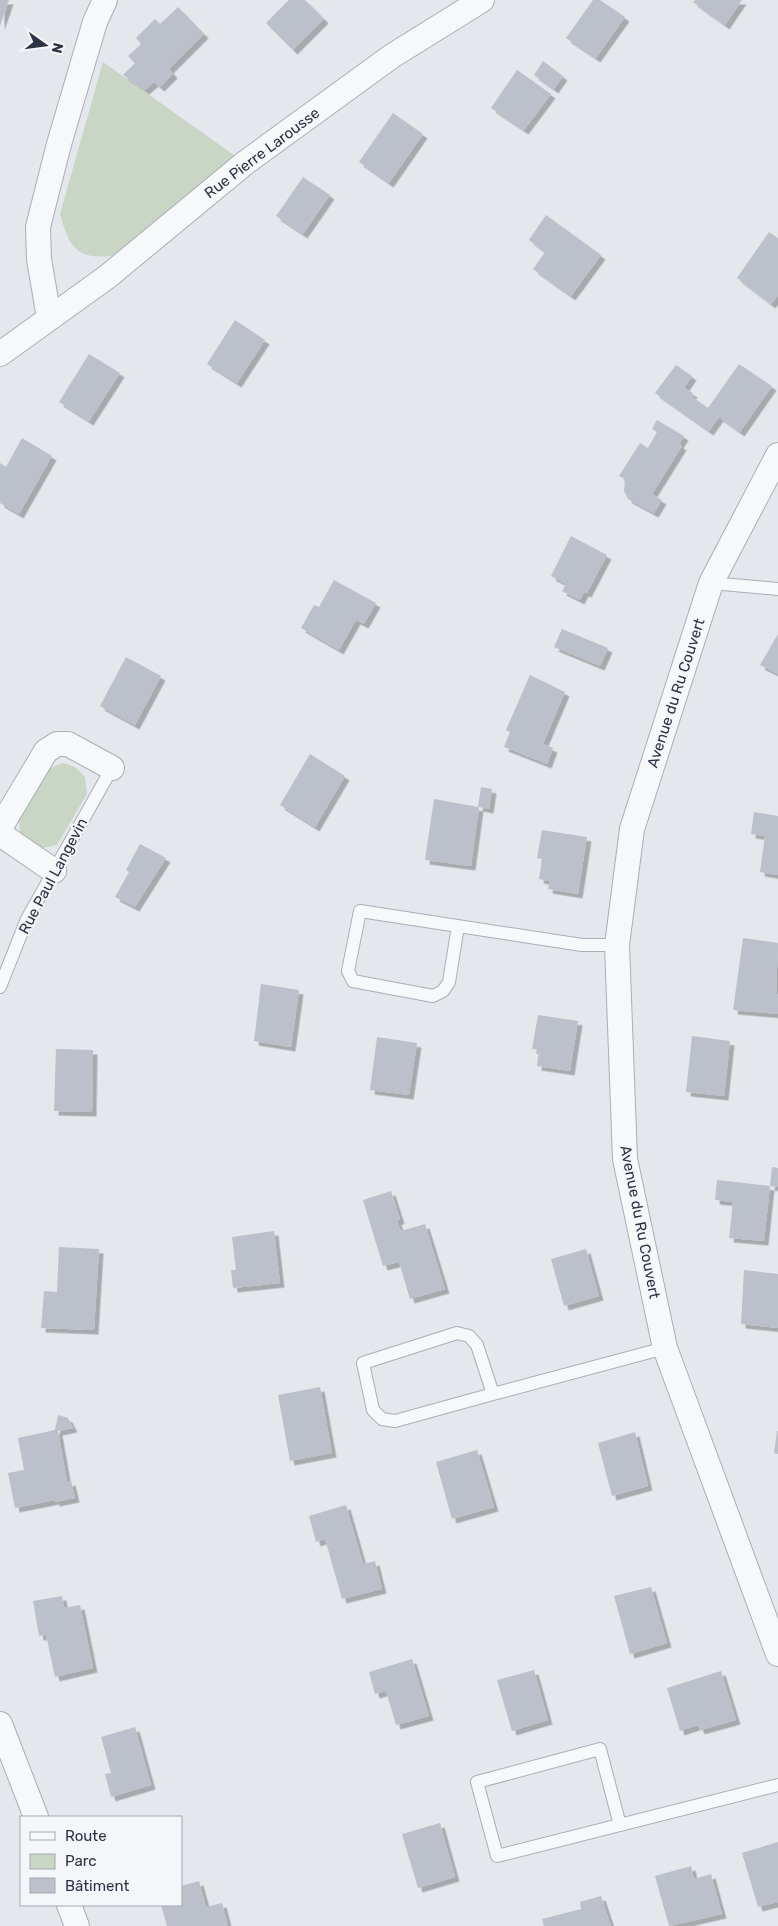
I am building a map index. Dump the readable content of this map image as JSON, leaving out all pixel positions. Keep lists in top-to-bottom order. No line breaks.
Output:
{"streets":{"street":["Rue Pierre Larousse","Avenue du Ru Couvert"],"lane":["Rue Paul Langevin"]},"legend":["Route","Parc","Bâtiment"],"north":"right"}
